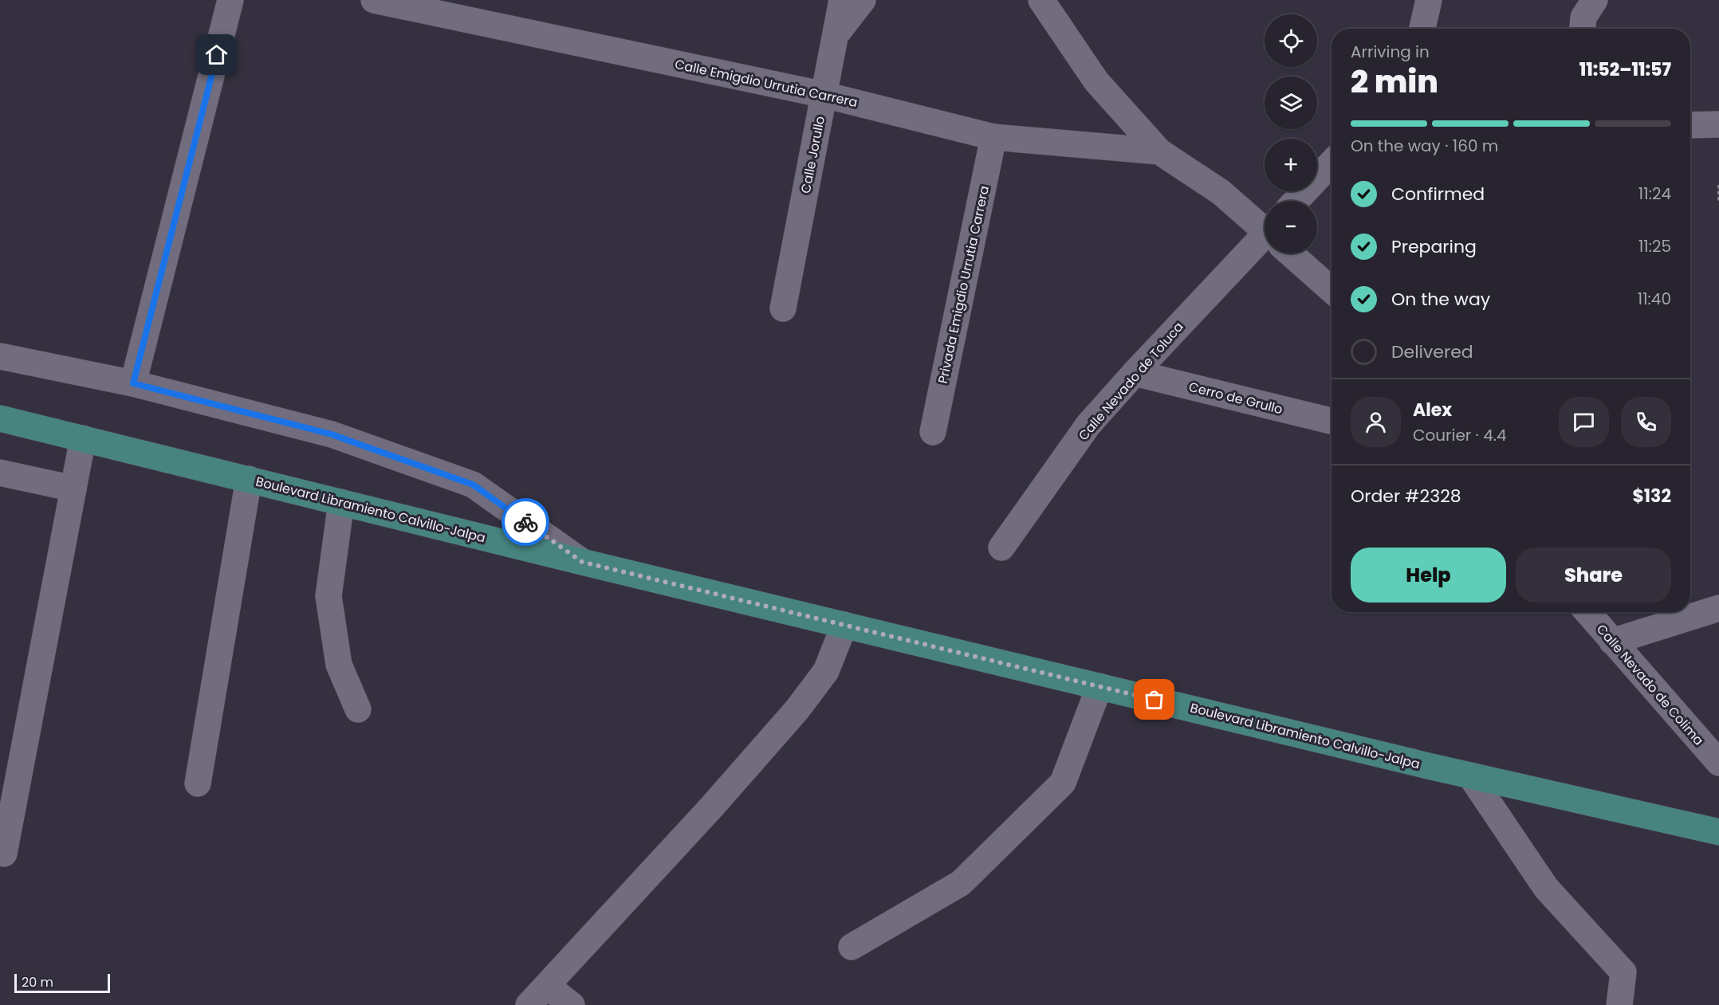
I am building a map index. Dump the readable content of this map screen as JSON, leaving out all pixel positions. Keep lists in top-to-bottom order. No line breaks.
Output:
{"streets":{"main road":["Boulevard Libramiento Calvillo-Jalpa"],"street":["Calle Emigdio Urrutia Carrera","Calle Jorullo","Privada Emigdio Urrutia Carrera","Calle Nevado de Toluca","Cerro de Grullo","Calle Nevado de Colima"]},"crossings":[["Calle Emigdio Urrutia Carrera","Calle Jorullo"],["Calle Emigdio Urrutia Carrera","Privada Emigdio Urrutia Carrera"],["Calle Nevado de Toluca","Cerro de Grullo"]],"scale_bar":"20 m","page":{"map_buttons":["+","−"],"heading":["2 min","Arriving in","11:52–11:57"],"panel":["Alex","Courier · 4.4","Order #2328","$132"],"bar":"On the way · 160 m","list":[["Confirmed","11:24"],["Preparing","11:25"],["On the way","11:40"],"Delivered"],"buttons":["Help","Share"],"scale":"20 m"}}
